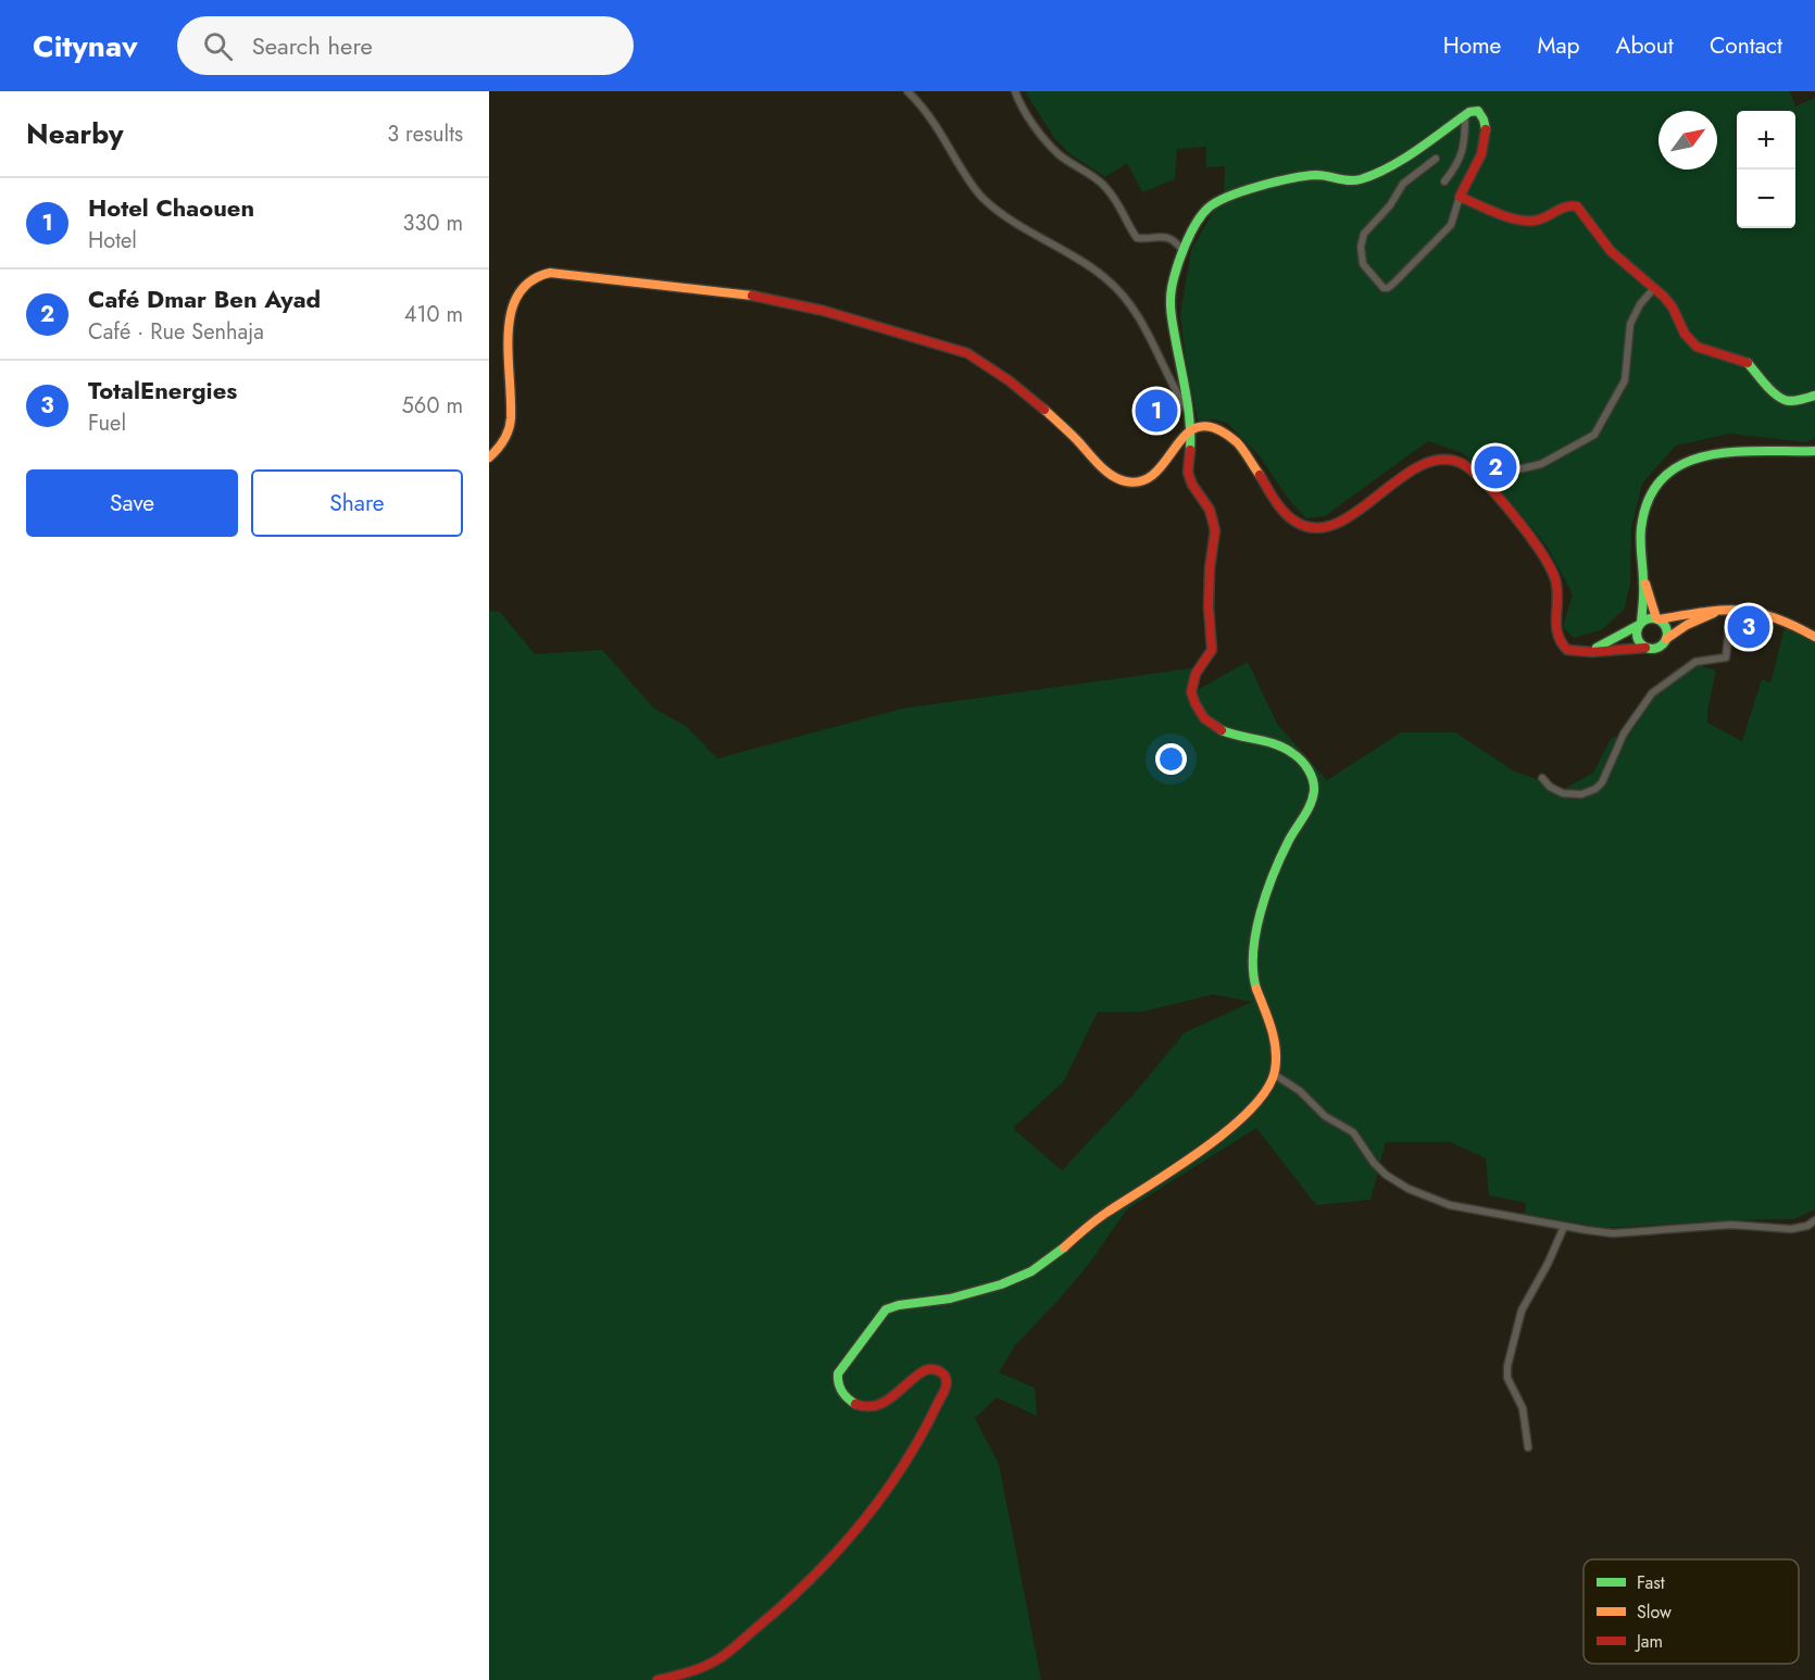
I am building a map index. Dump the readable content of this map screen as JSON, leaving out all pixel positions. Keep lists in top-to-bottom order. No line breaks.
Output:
{"legend":["Fast","Slow","Jam"],"north":"top right","page":{"header":"Citynav","search":"Search here","nav":["Home","Map","About","Contact"],"heading":["Nearby","3 results"],"map_buttons":["+","−"],"list":[{"mark":"1","name":"Hotel Chaouen","note":"Hotel","value":"330 m"},{"mark":"2","name":"Café Dmar Ben Ayad","note":"Café · Rue Senhaja","value":"410 m"},{"mark":"3","name":"TotalEnergies","note":"Fuel","value":"560 m"}],"pins":["1","2","3"],"buttons":["Save","Share"]}}
